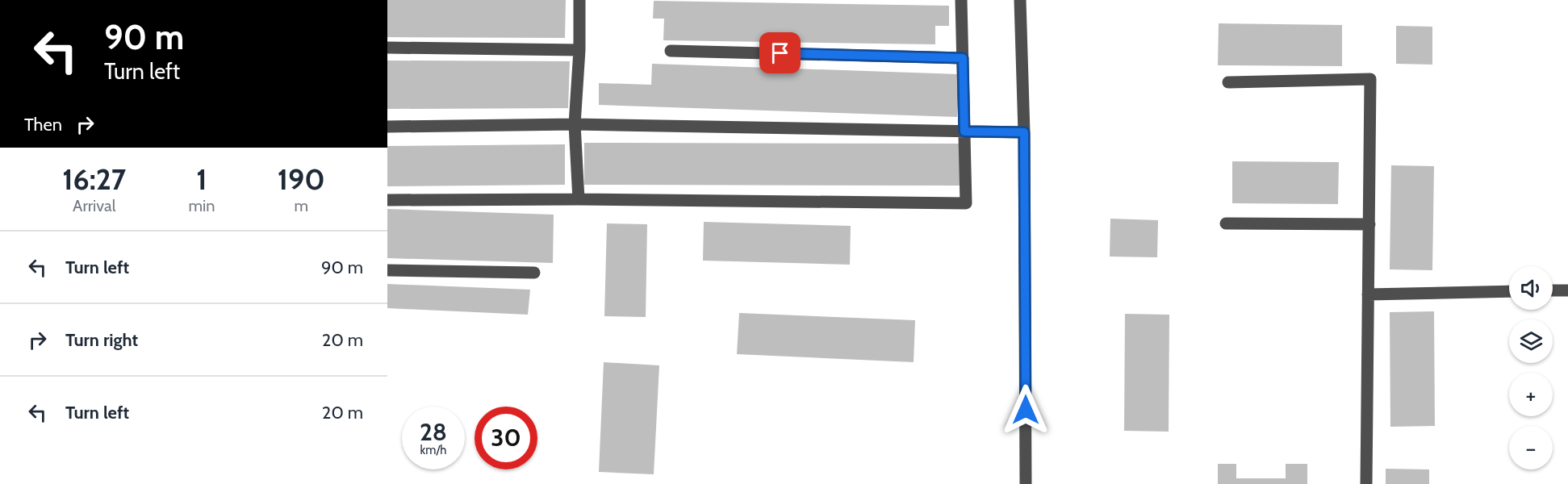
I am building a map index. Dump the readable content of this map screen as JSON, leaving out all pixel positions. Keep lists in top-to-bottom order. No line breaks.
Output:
{"page":{"turn":["90 m","Turn left"],"then":"Then","eta":["16:27","Arrival","1","min","190","m"],"list":[{"name":"Turn left","value":"90 m"},{"name":"Turn right","value":"20 m"},{"name":"Turn left","value":"20 m"}],"map_buttons":["+","−"],"speed":"28 km/h","limit":"30"}}
